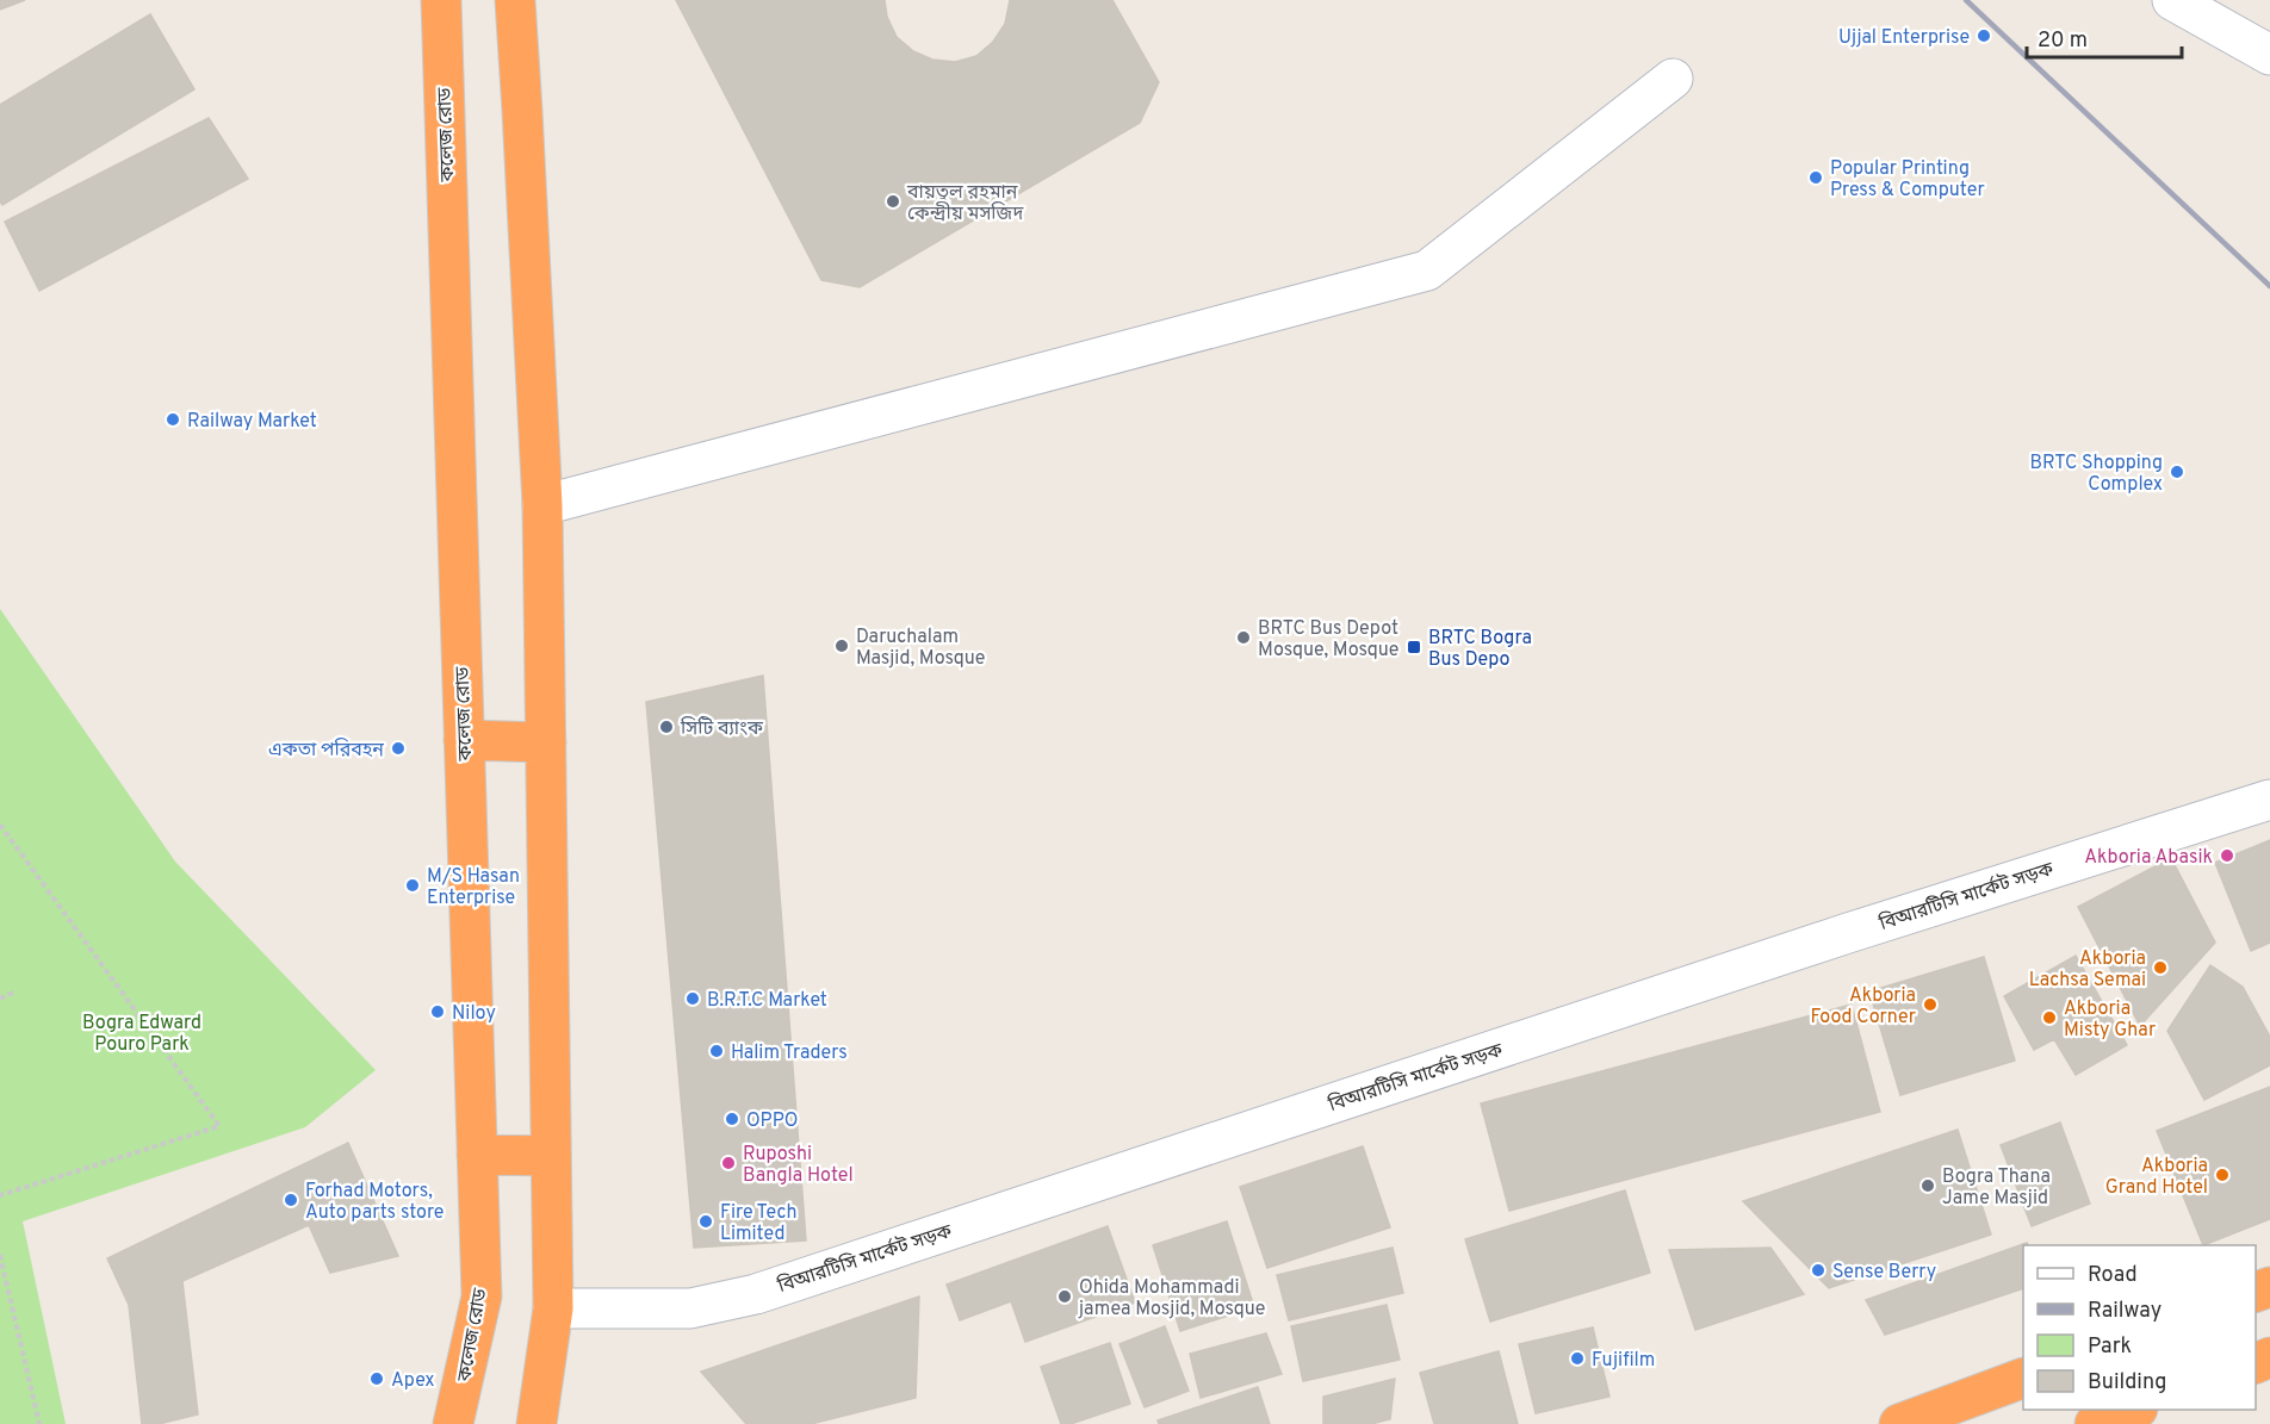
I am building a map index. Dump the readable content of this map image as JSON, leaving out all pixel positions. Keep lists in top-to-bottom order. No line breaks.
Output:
{"streets":{"highway":["কলেজ রোড"],"street":["বিআরটিসি মার্কেট সড়ক"]},"parks":["Bogra Edward Pouro Park"],"places":{"other":["Ujjal Enterprise","Popular Printing Press & Computer","বায়তুল রহমান কেন্দ্রীয় মসজিদ","Railway Market","BRTC Shopping Complex","BRTC Bus Depot Mosque, Mosque","Daruchalam Masjid, Mosque","সিটি ব্যাংক","একতা পরিবহন","Akboria Abasik","M/S Hasan Enterprise","Akboria Lachsa Semai","B.R.T.C Market","Akboria Food Corner","Niloy","Akboria Misty Ghar","Halim Traders","OPPO","Ruposhi Bangla Hotel","Akboria Grand Hotel","Bogra Thana Jame Masjid","Forhad Motors, Auto parts store","Fire Tech Limited","Sense Berry","Ohida Mohammadi jamea Mosjid, Mosque","Fujifilm","Apex"],"transit":["BRTC Bogra Bus Depo"]},"legend":["Road","Railway","Park","Building"],"scale_bar":"20 m"}
